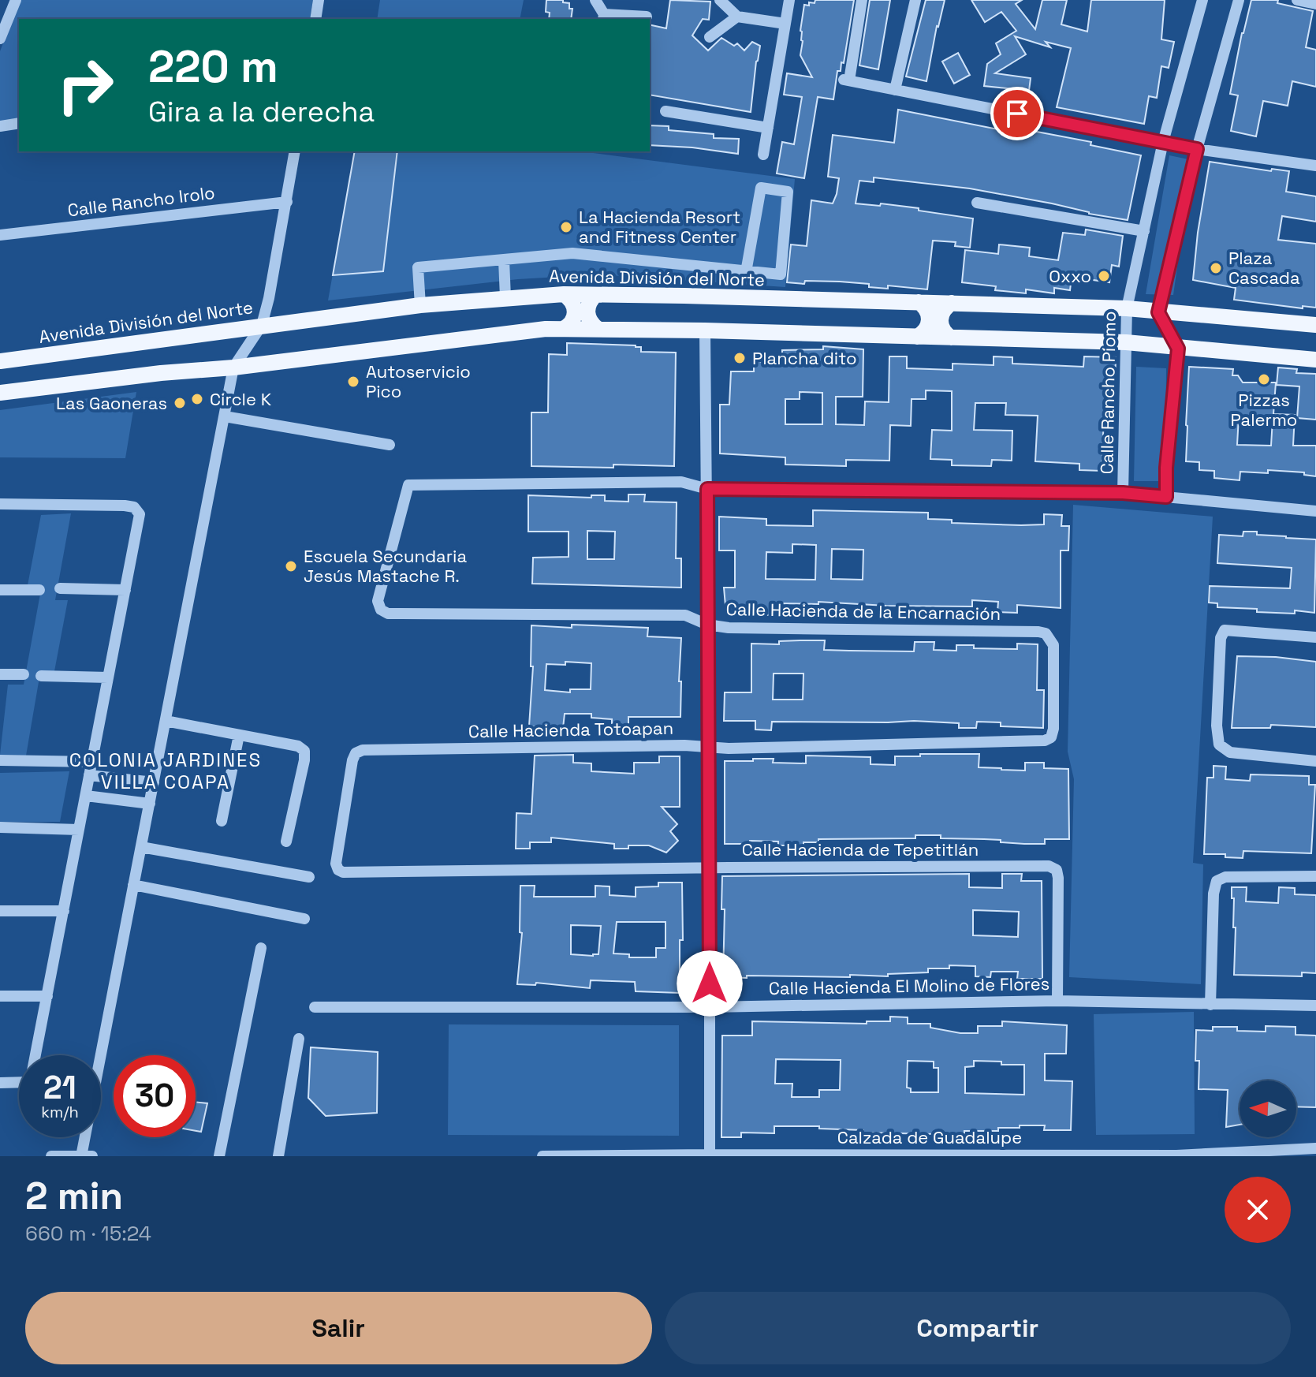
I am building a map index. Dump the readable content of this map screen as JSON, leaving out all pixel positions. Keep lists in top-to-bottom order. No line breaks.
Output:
{"streets":{"main road":["Avenida División del Norte"],"street":["Calle Rancho Irolo","Calle Rancho Piomo","Calle Hacienda de la Encarnación","Calle Hacienda Totoapan","Calle Hacienda de Tepetitlán","Calle Hacienda El Molino de Flores","Calzada de Guadalupe"]},"crossings":[["Avenida División del Norte","Calle Rancho Piomo"],["Calle Hacienda de la Encarnación","Calle Hacienda Totoapan"],["Calle Hacienda Totoapan","Calle Hacienda de Tepetitlán"],["Calle Hacienda de Tepetitlán","Calle Hacienda El Molino de Flores"]],"districts":["COLONIA JARDINES VILLA COAPA"],"places":["La Hacienda Resort and Fitness Center","Plaza Cascada","Oxxo","Plancha dito","Pizzas Palermo","Autoservicio Pico","Circle K","Las Gaoneras","Escuela Secundaria Jesús Mastache R."],"north":"left","page":{"turn":["220 m","Gira a la derecha"],"speed":"21 km/h","limit":"30","heading":["2 min","660 m · 15:24"],"buttons":["Salir","Compartir"]}}
